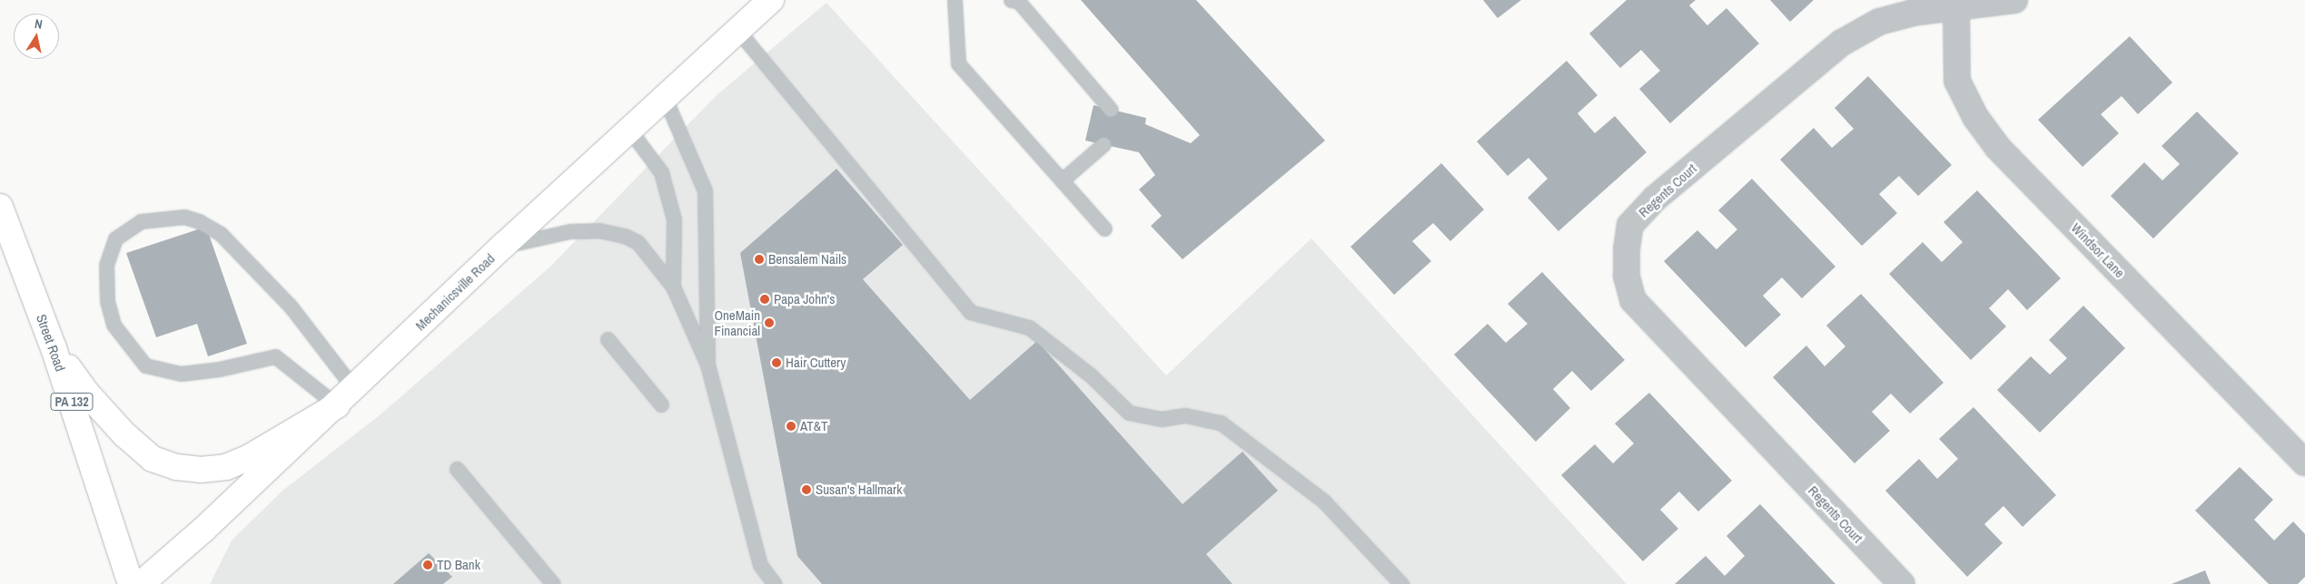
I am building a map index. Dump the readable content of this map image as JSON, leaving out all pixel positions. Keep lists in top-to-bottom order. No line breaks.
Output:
{"streets":{"street":["Regents Court","Windsor Lane","Mechanicsville Road","Street Road","PA 132"]},"crossings":[["Regents Court","Windsor Lane"]],"places":["Bensalem Nails","Papa John's","OneMain Financial","Hair Cuttery","AT&T","Susan's Hallmark","TD Bank"],"north":"top"}
